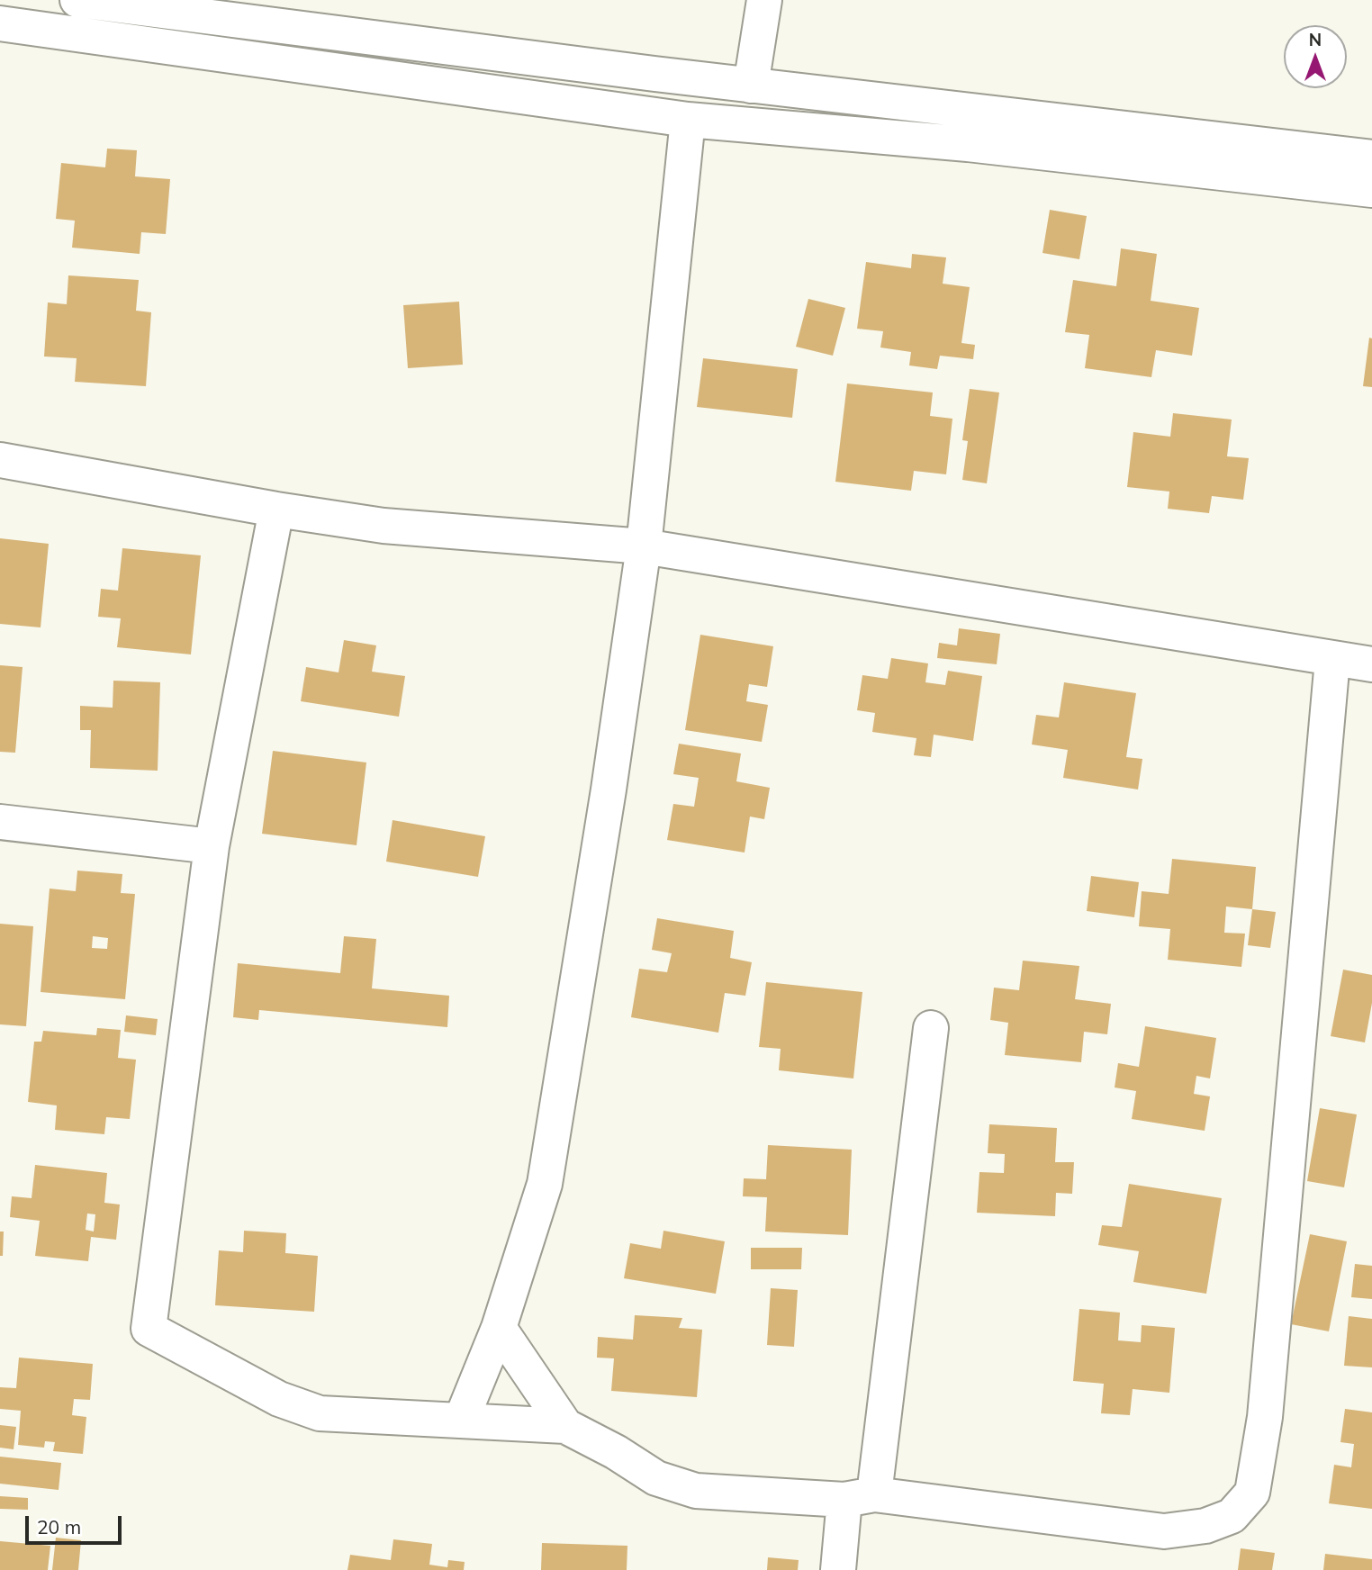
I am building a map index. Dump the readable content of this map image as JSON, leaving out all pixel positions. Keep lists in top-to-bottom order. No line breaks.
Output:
{"scale_bar":"20 m","north":"top"}
